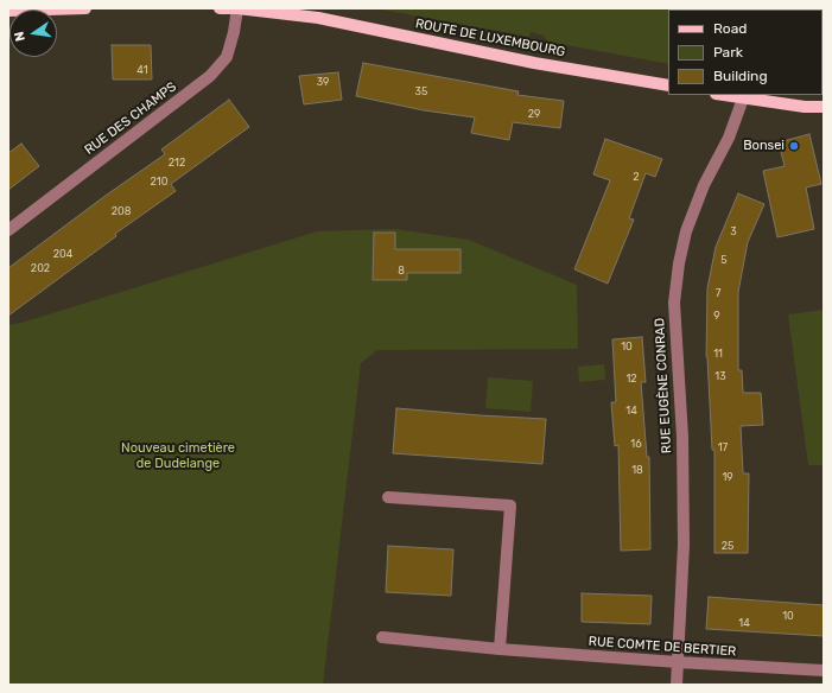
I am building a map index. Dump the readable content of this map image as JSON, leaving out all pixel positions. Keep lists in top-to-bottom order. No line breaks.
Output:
{"streets":{"main road":["ROUTE DE LUXEMBOURG"],"street":["RUE DES CHAMPS","RUE EUGÈNE CONRAD","RUE COMTE DE BERTIER"]},"crossings":[["ROUTE DE LUXEMBOURG","RUE DES CHAMPS"],["RUE EUGÈNE CONRAD","RUE COMTE DE BERTIER"]],"parks":["Nouveau cimetière de Dudelange"],"places":["Bonsei"],"house_numbers":["41","39","35","29","212","2","210","208","3","204","5","202","8","7","9","10","11","13","12","14","16","17","18","19","25","10","14"],"legend":["Road","Park","Building"],"north":"left"}
